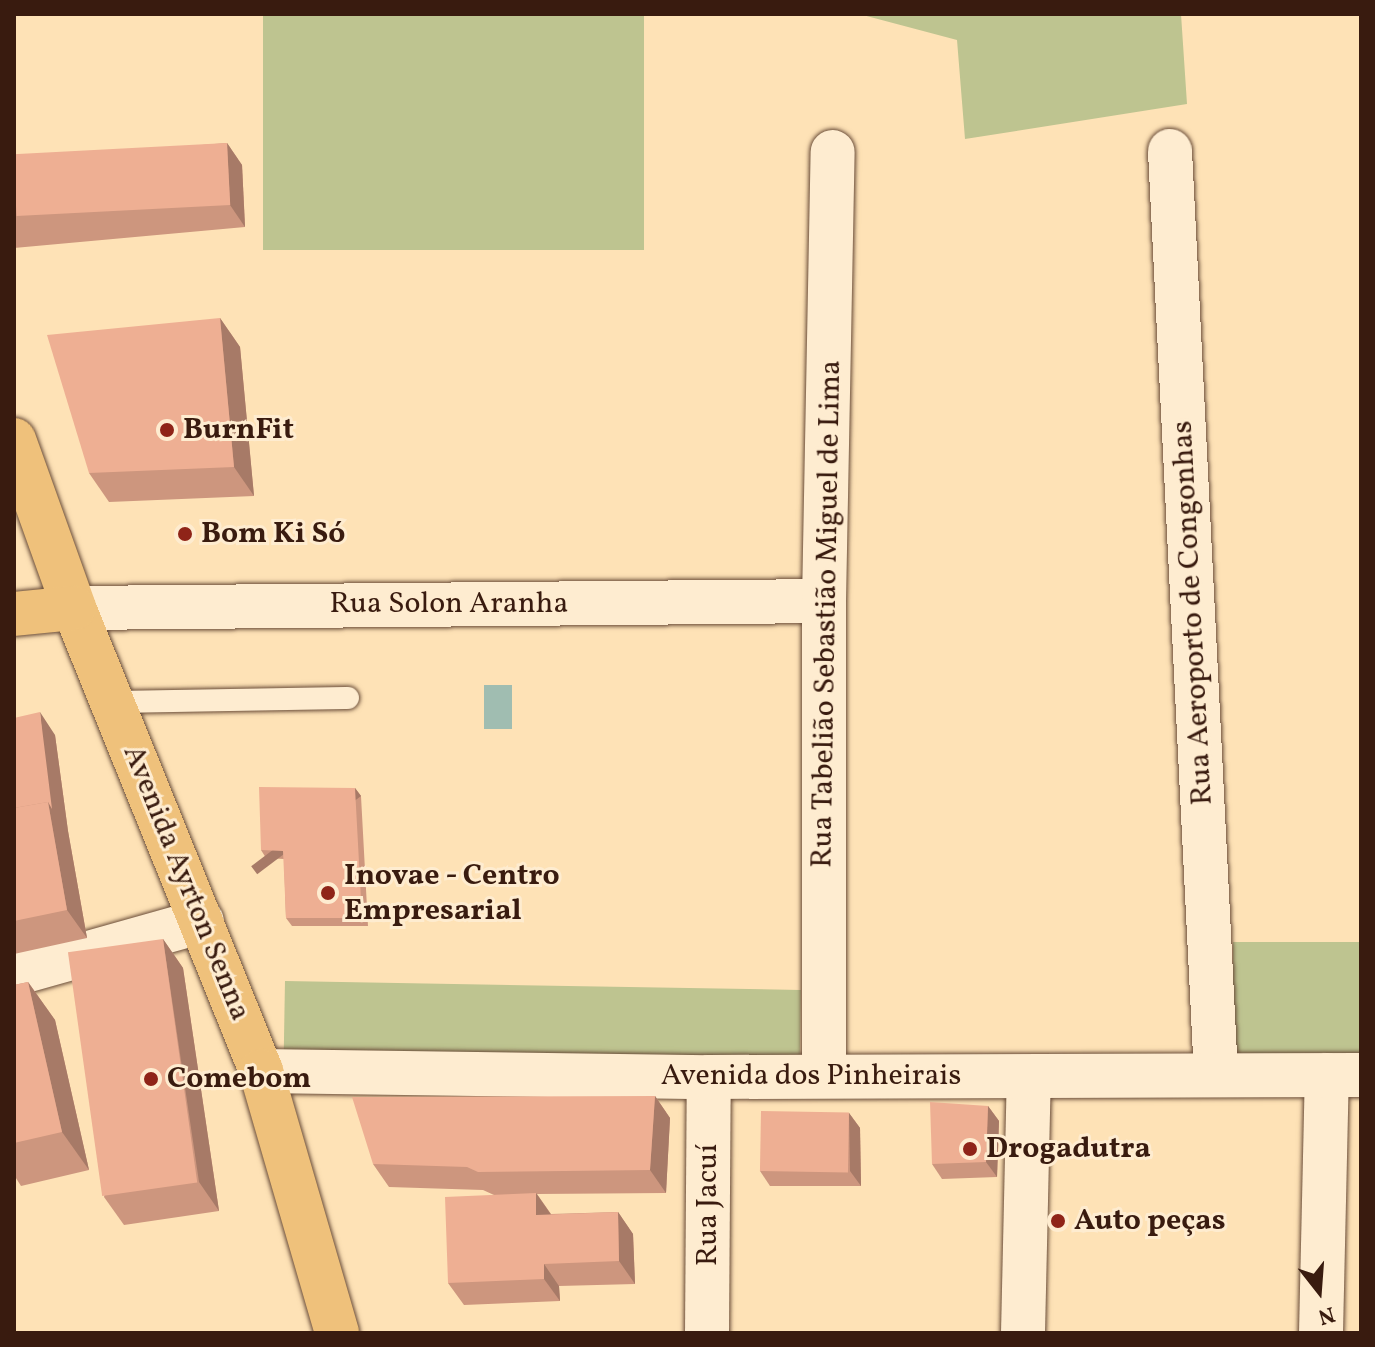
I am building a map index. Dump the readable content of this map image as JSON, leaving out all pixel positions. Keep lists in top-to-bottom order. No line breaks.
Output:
{"streets":{"main road":["Avenida Ayrton Senna"],"street":["Rua Solon Aranha","Rua Aeroporto de Congonhas","Rua Tabelião Sebastião Miguel de Lima","Avenida dos Pinheirais","Rua Jacuí"]},"crossings":[["Rua Solon Aranha","Rua Tabelião Sebastião Miguel de Lima"],["Rua Solon Aranha","Avenida Ayrton Senna"],["Rua Aeroporto de Congonhas","Avenida dos Pinheirais"],["Rua Tabelião Sebastião Miguel de Lima","Avenida dos Pinheirais"],["Avenida Ayrton Senna","Avenida dos Pinheirais"],["Avenida dos Pinheirais","Rua Jacuí"]],"places":["BurnFit","Bom Ki Só","Inovae - Centro Empresarial","Comebom","Drogadutra","Auto peças"],"north":"bottom"}
